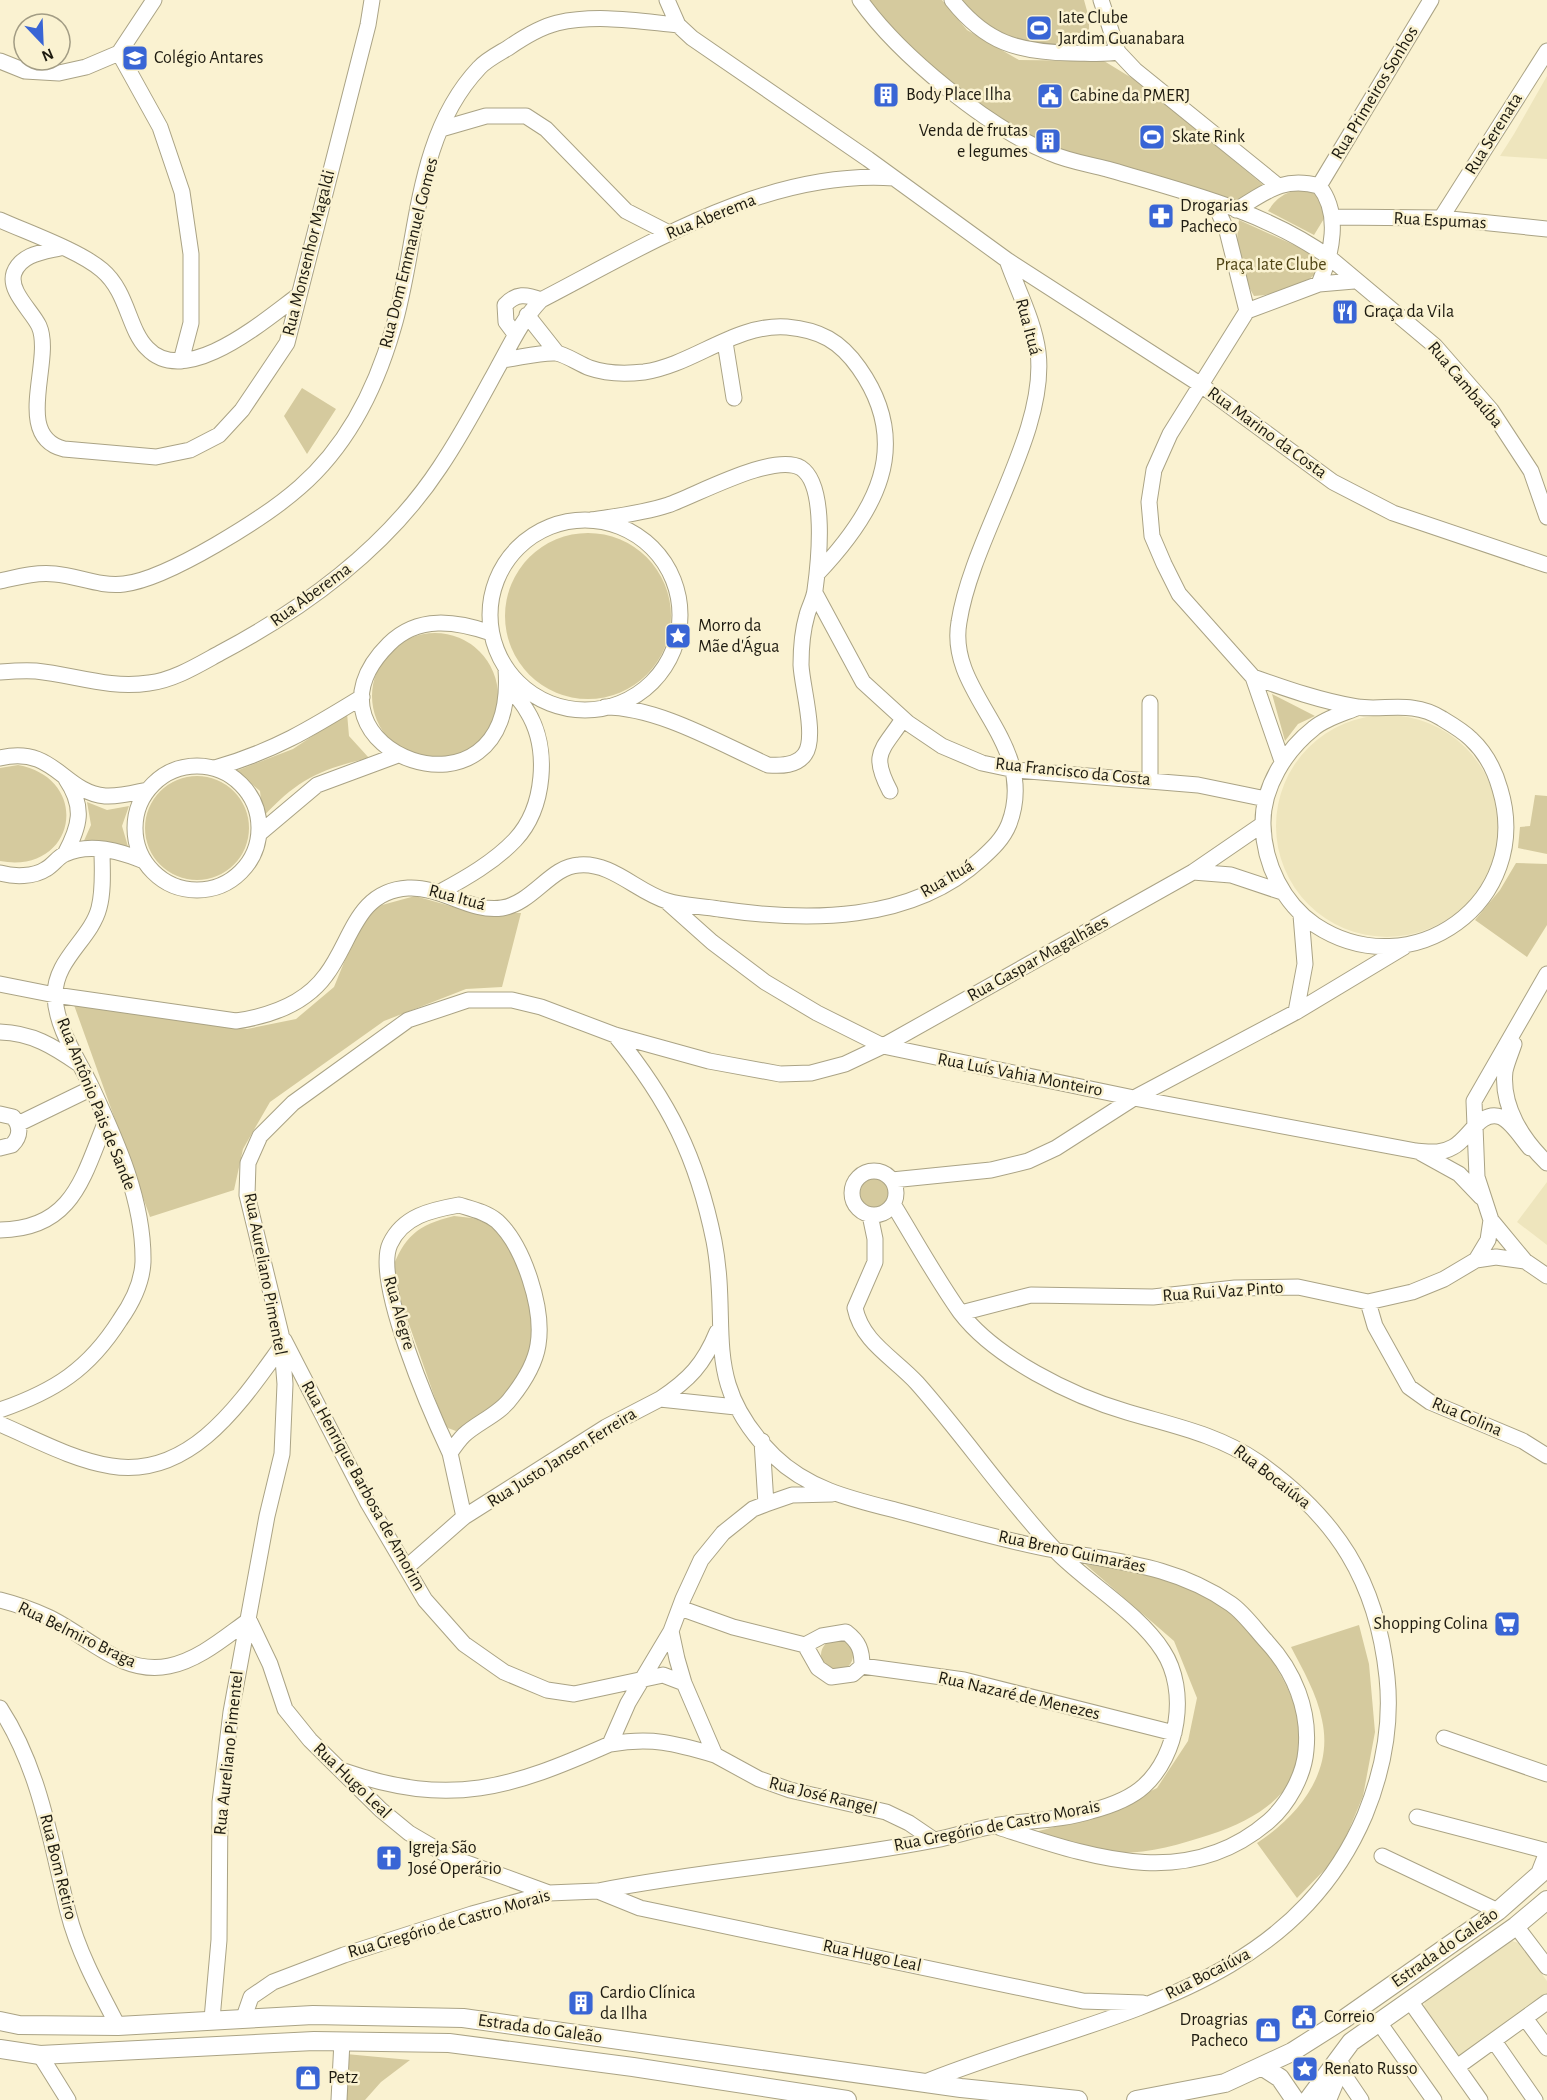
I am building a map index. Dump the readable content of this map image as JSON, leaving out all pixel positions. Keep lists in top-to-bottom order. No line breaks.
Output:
{"streets":{"main road":["Estrada do Galeão"],"street":["Rua Primeiros Sonhos","Rua Serenata","Rua Aberema","Rua Espumas","Rua Monsenhor Magaldi","Rua Dom Emmanuel Gomes","Rua Ituá","Rua Cambaúba","Rua Marino da Costa","Rua Francisco da Costa","Rua Gaspar Magalhães","Rua Luís Vahia Monteiro","Rua Antônio Pais de Sande","Rua Aureliano Pimentel","Rua Rui Vaz Pinto","Rua Alegre","Rua Colina","Rua Justo Jansen Ferreira","Rua Bocaiúva","Rua Henrique Barbosa de Amorim","Rua Breno Guimarães","Rua Belmiro Braga","Rua Nazaré de Menezes","Rua Hugo Leal","Rua José Rangel","Rua Gregório de Castro Morais","Rua Bom Retiro"]},"crossings":[["Rua Serenata","Rua Espumas"],["Rua Ituá","Rua Marino da Costa"],["Rua Ituá","Rua Francisco da Costa"],["Rua Ituá","Rua Luís Vahia Monteiro"],["Rua Ituá","Rua Antônio Pais de Sande"],["Rua Gaspar Magalhães","Rua Luís Vahia Monteiro"],["Rua Gaspar Magalhães","Rua Aureliano Pimentel"],["Rua Luís Vahia Monteiro","Rua Aureliano Pimentel"],["Rua Aureliano Pimentel","Rua Henrique Barbosa de Amorim"],["Rua Aureliano Pimentel","Rua Breno Guimarães"],["Rua Aureliano Pimentel","Rua Belmiro Braga"],["Rua Aureliano Pimentel","Rua Hugo Leal"],["Rua Aureliano Pimentel","Estrada do Galeão"],["Rua Rui Vaz Pinto","Rua Colina"],["Rua Rui Vaz Pinto","Rua Bocaiúva"],["Rua Alegre","Rua Justo Jansen Ferreira"],["Rua Justo Jansen Ferreira","Rua Henrique Barbosa de Amorim"],["Rua Justo Jansen Ferreira","Rua Breno Guimarães"],["Rua Bocaiúva","Rua Hugo Leal"],["Rua Bocaiúva","Rua Gregório de Castro Morais"],["Rua Bocaiúva","Estrada do Galeão"],["Rua Breno Guimarães","Rua Gregório de Castro Morais"],["Rua Belmiro Braga","Rua Hugo Leal"],["Rua Nazaré de Menezes","Rua Gregório de Castro Morais"],["Rua Hugo Leal","Rua José Rangel"],["Rua Hugo Leal","Rua Gregório de Castro Morais"],["Rua José Rangel","Rua Gregório de Castro Morais"],["Rua Gregório de Castro Morais","Estrada do Galeão"],["Rua Bom Retiro","Estrada do Galeão"]],"parks":["Praça Iate Clube"],"places":{"sports":["Iate Clube Jardim Guanabara","Skate Rink"],"school or university":["Colégio Antares"],"building":["Body Place Ilha","Venda de frutas e legumes","Cardio Clínica da Ilha"],"public building":["Cabine da PMERJ","Correio"],"pharmacy":["Drogarias Pacheco"],"restaurant":["Graça da Vila"],"place":["Morro da Mãe d'Água","Renato Russo"],"supermarket":["Shopping Colina"],"church":["Igreja São José Operário"],"shop":["Droagrias Pacheco","Petz"]},"north":"bottom right"}
